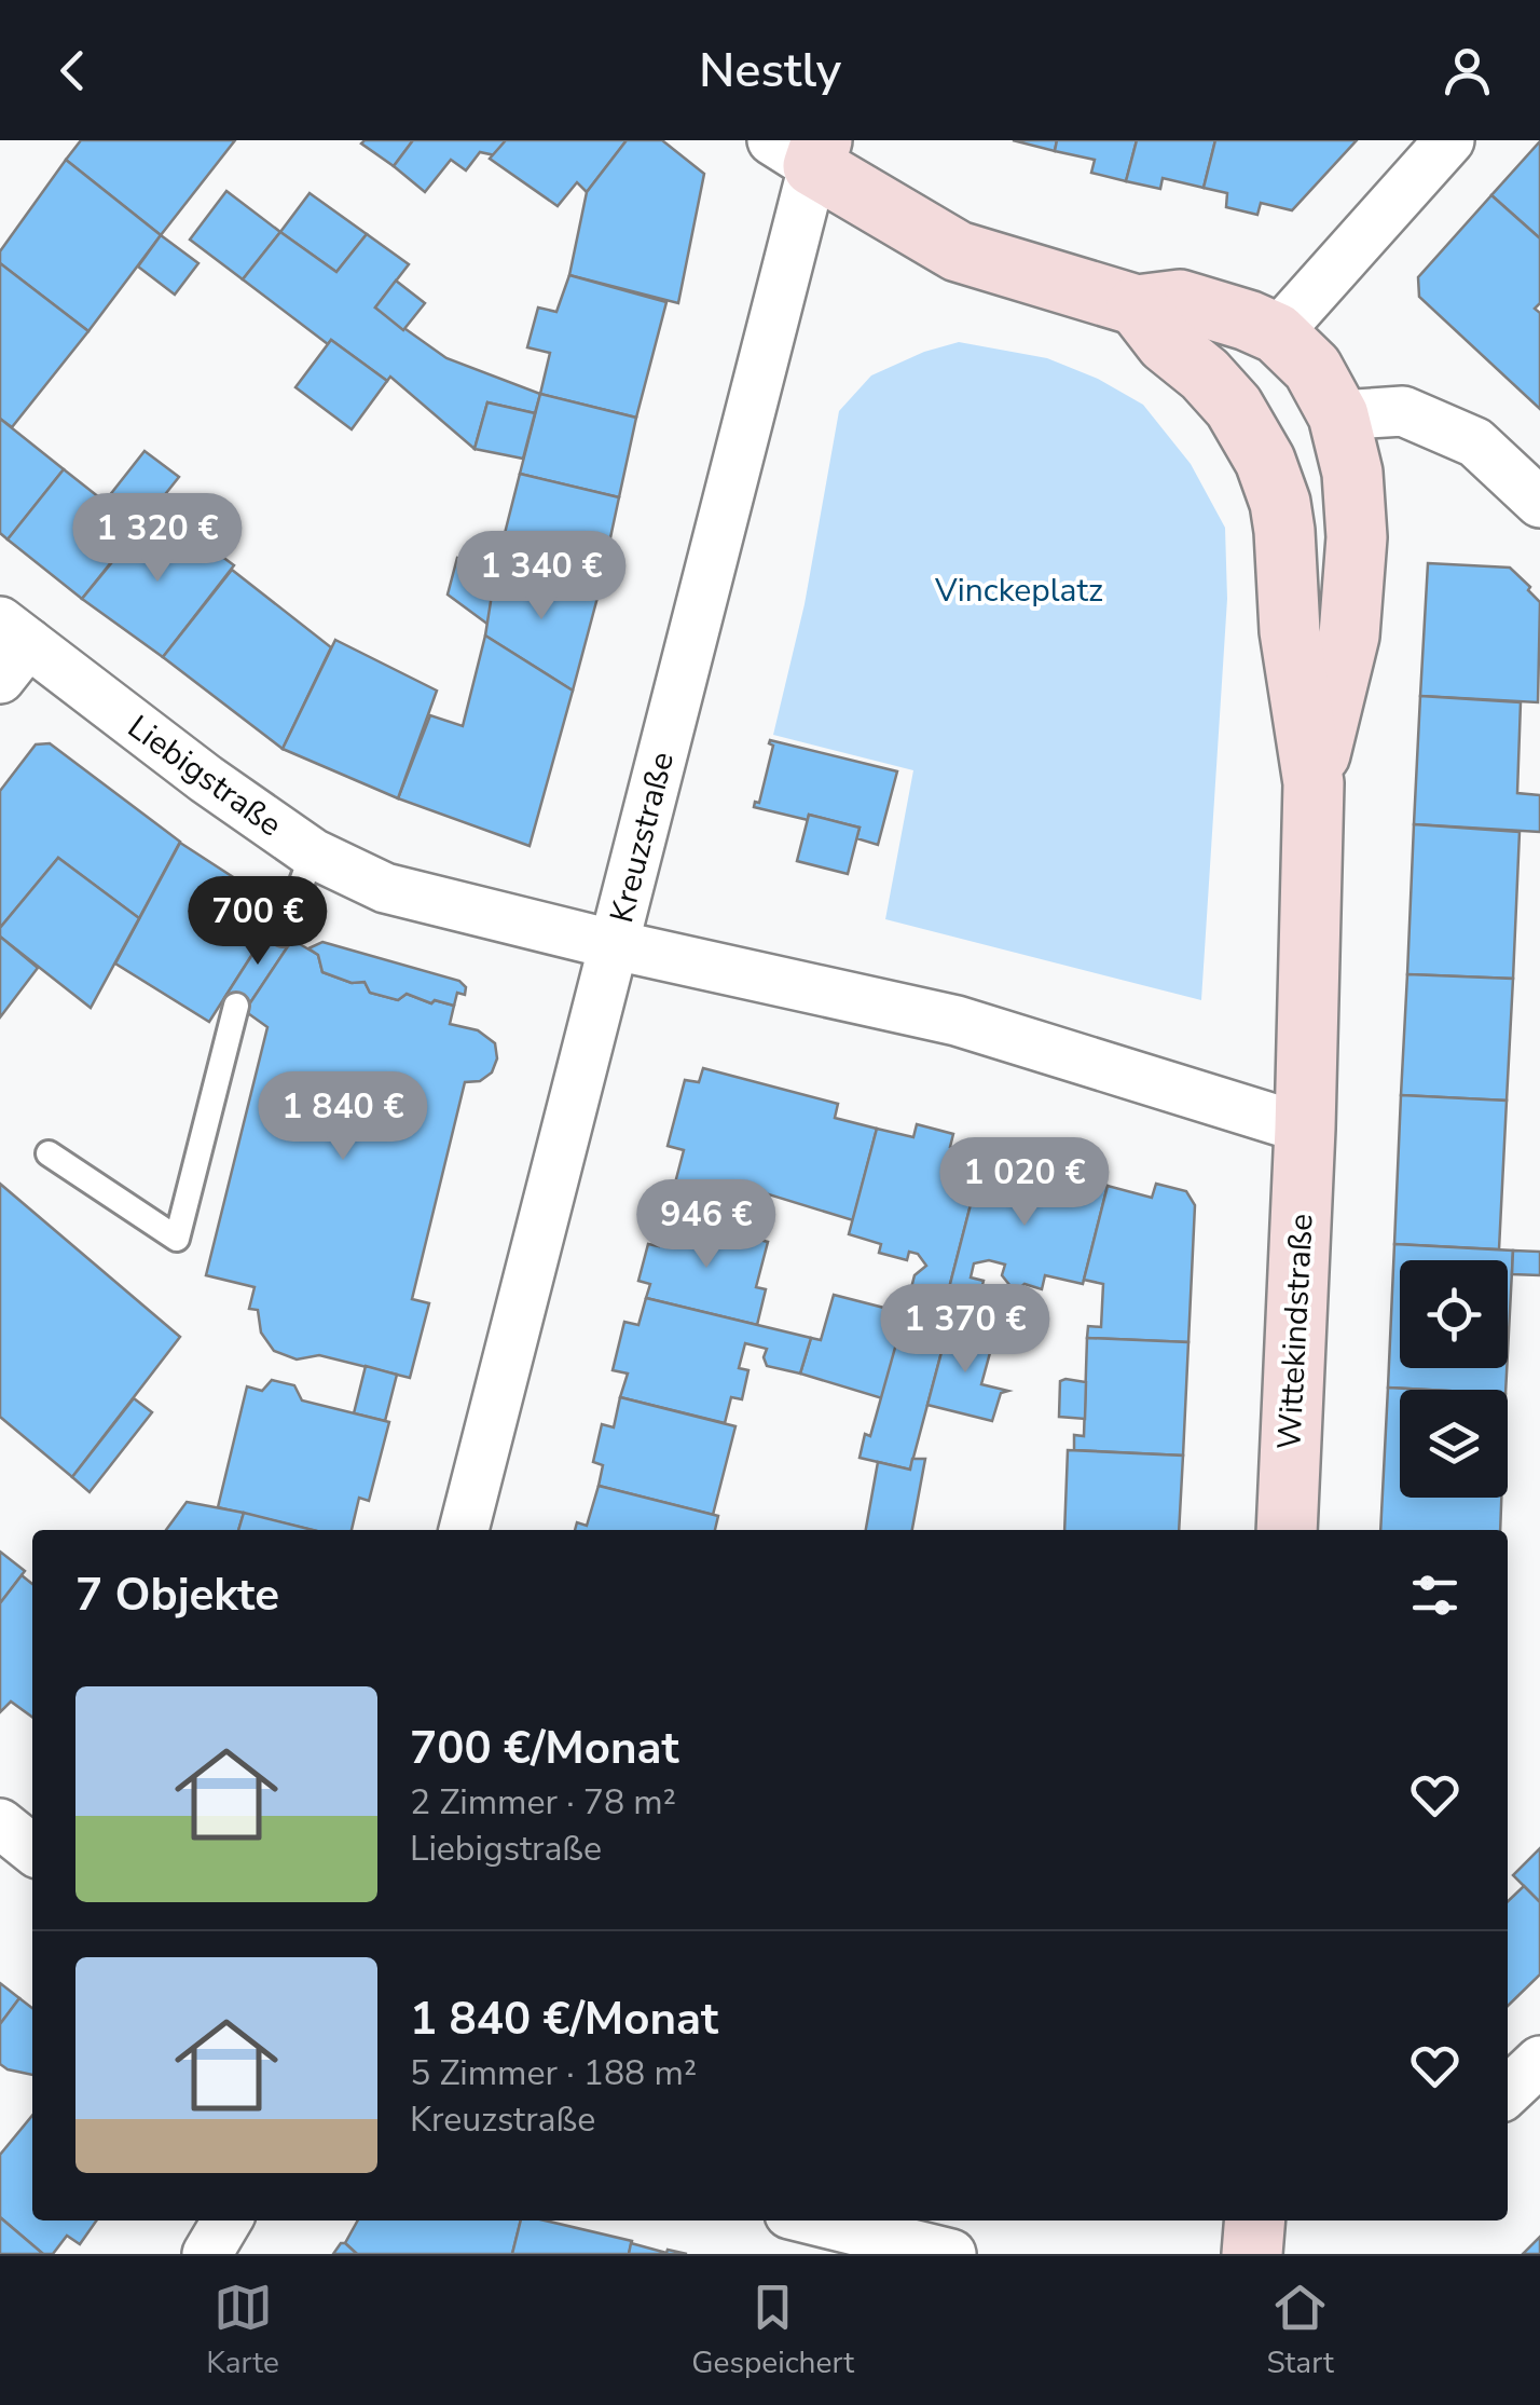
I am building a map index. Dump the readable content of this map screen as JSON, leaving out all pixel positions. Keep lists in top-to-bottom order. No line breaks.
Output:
{"streets":{"street":["Liebigstraße","Kreuzstraße","Wittekindstraße"]},"crossings":[["Liebigstraße","Kreuzstraße"]],"parks":["Vinckeplatz"],"page":{"header":"Nestly","price":["1 320 €","1 340 €","700 €","1 840 €","1 020 €","946 €","1 370 €"],"heading":"7 Objekte","list":[{"name":"700 €/Monat","note":"2 Zimmer · 78 m² · Liebigstraße"},{"name":"1 840 €/Monat","note":"5 Zimmer · 188 m² · Kreuzstraße"}],"tabs":["Karte","Gespeichert","Start"]}}
